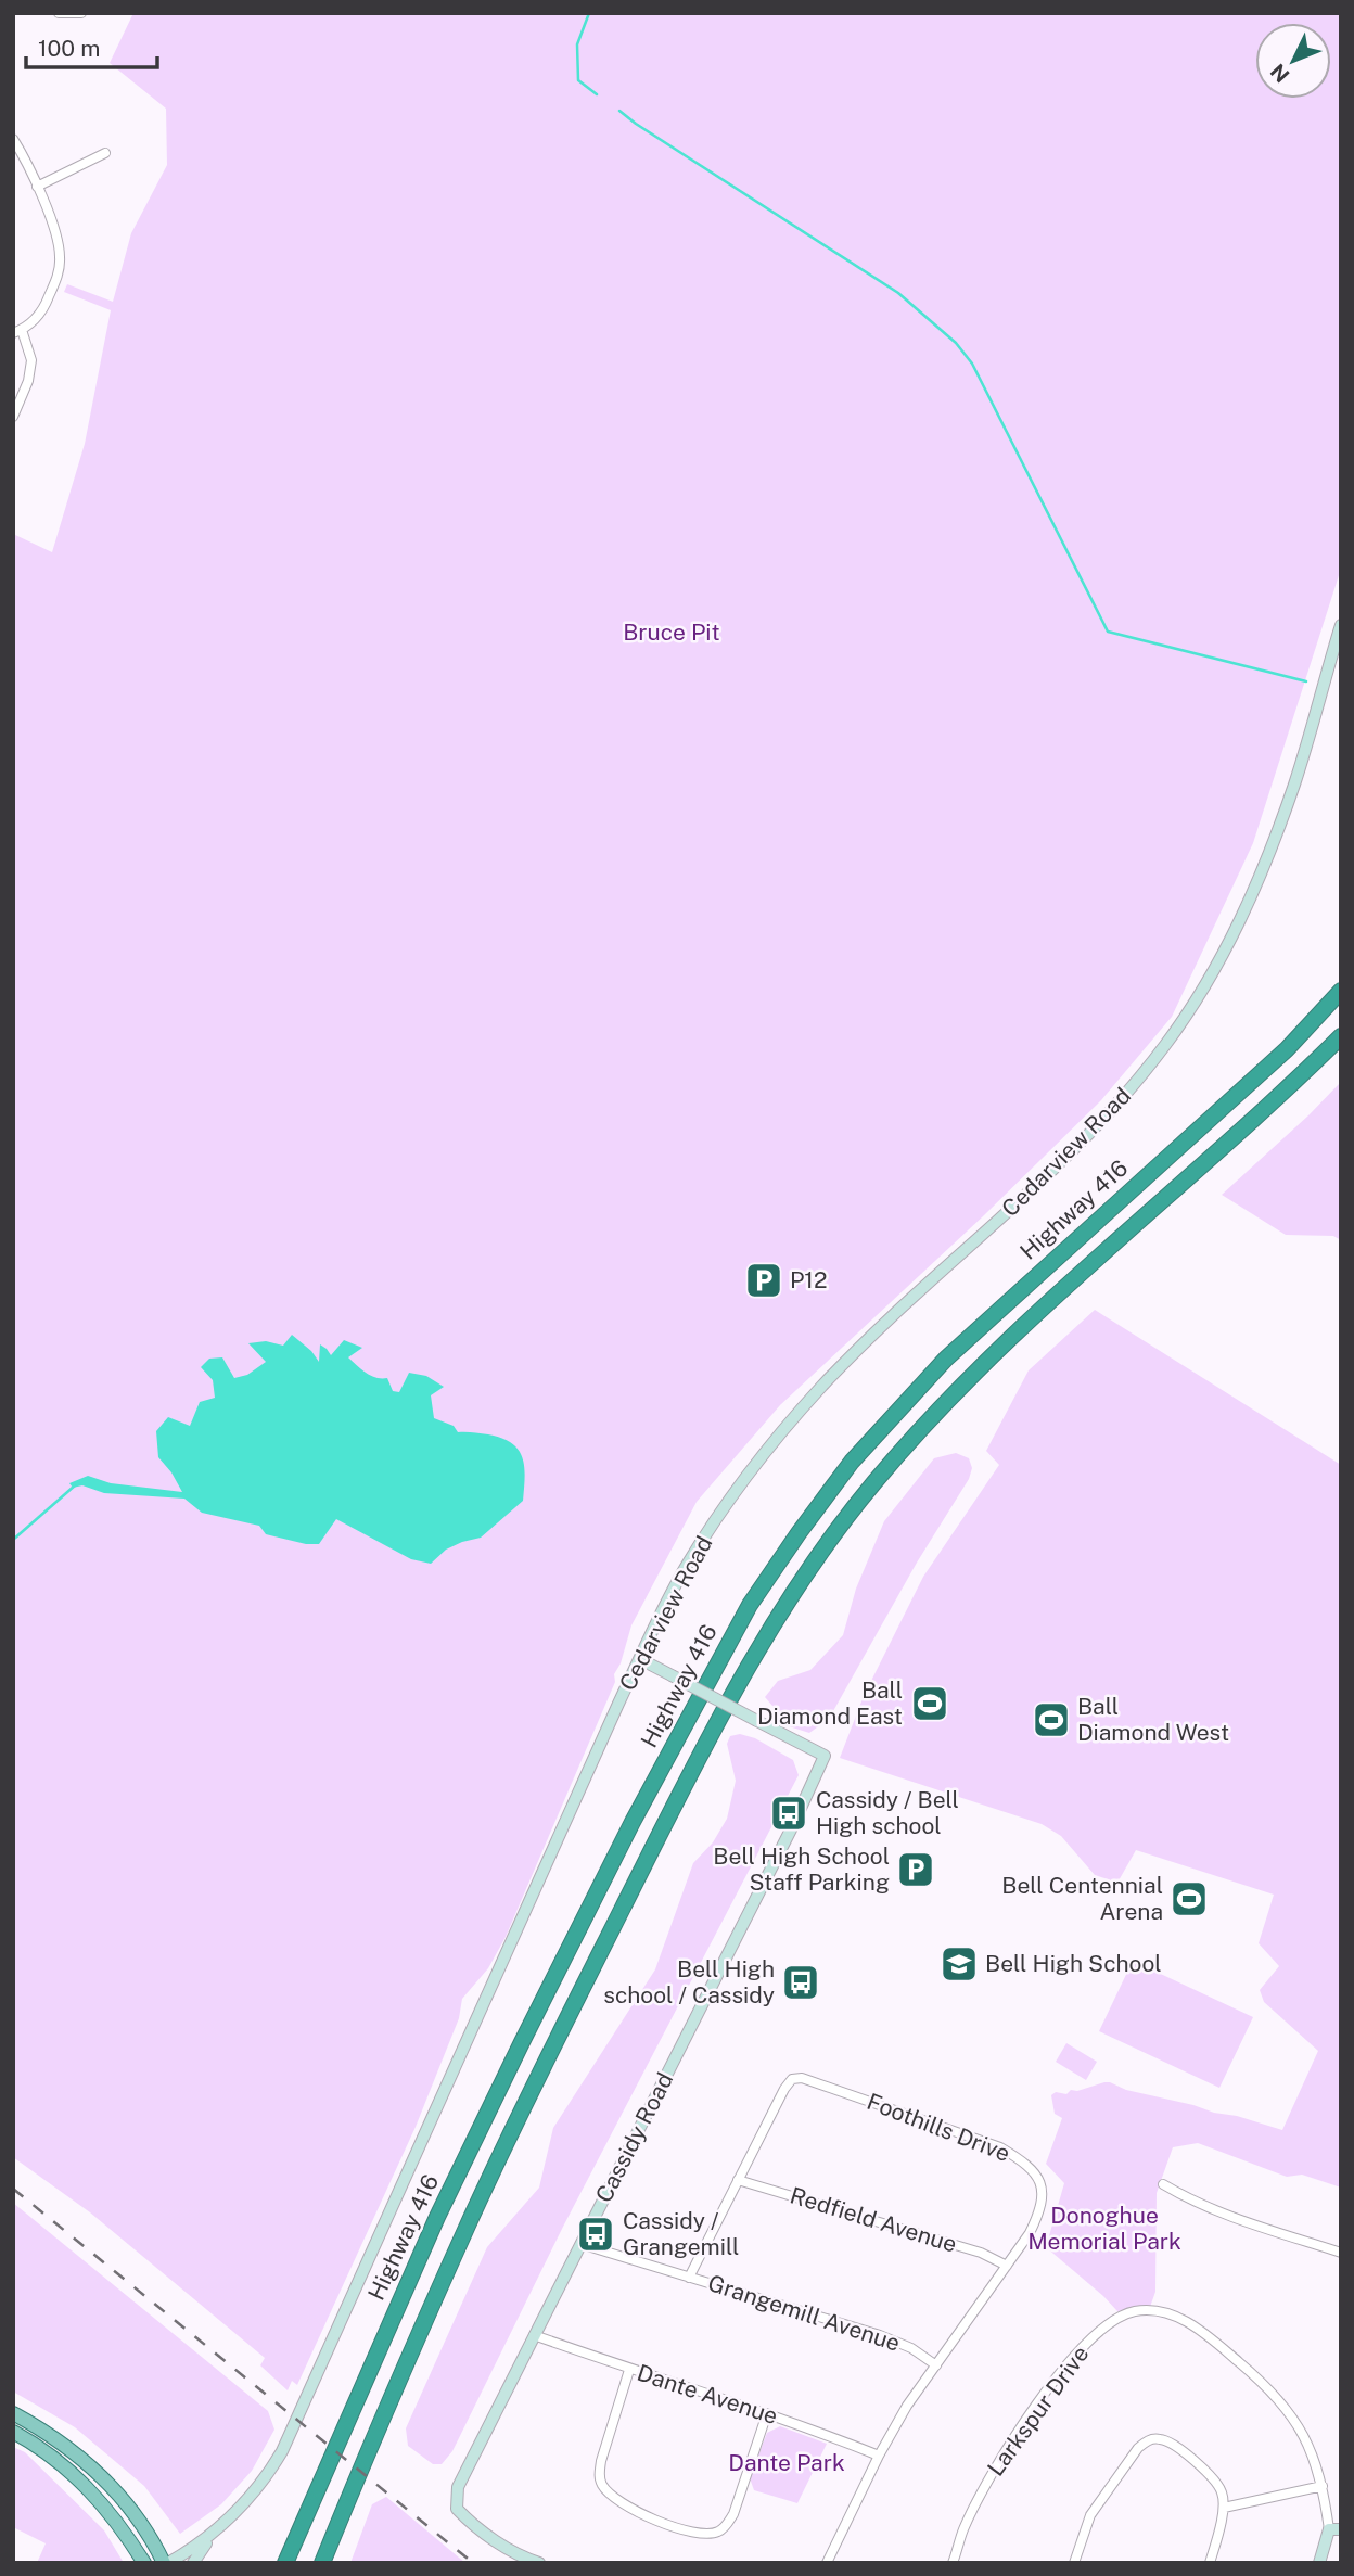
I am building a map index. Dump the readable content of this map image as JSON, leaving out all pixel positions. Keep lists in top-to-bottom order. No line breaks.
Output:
{"streets":{"highway":["Highway 416"],"main road":["Cedarview Road","Cassidy Road","Larkspur Drive"],"street":["Foothills Drive","Redfield Avenue","Grangemill Avenue","Dante Avenue"]},"crossings":[["Cedarview Road","Cassidy Road"],["Foothills Drive","Redfield Avenue"],["Foothills Drive","Grangemill Avenue"],["Foothills Drive","Dante Avenue"],["Cassidy Road","Grangemill Avenue"],["Cassidy Road","Dante Avenue"]],"parks":["Bruce Pit","Donoghue Memorial Park","Dante Park"],"places":{"parking":["P12","Bell High School Staff Parking"],"sports":["Ball Diamond East","Ball Diamond West","Bell Centennial Arena"],"bus stop":["Cassidy / Bell High school","Bell High school / Cassidy","Cassidy / Grangemill"],"school or university":["Bell High School"]},"scale_bar":"100 m","north":"bottom left"}
